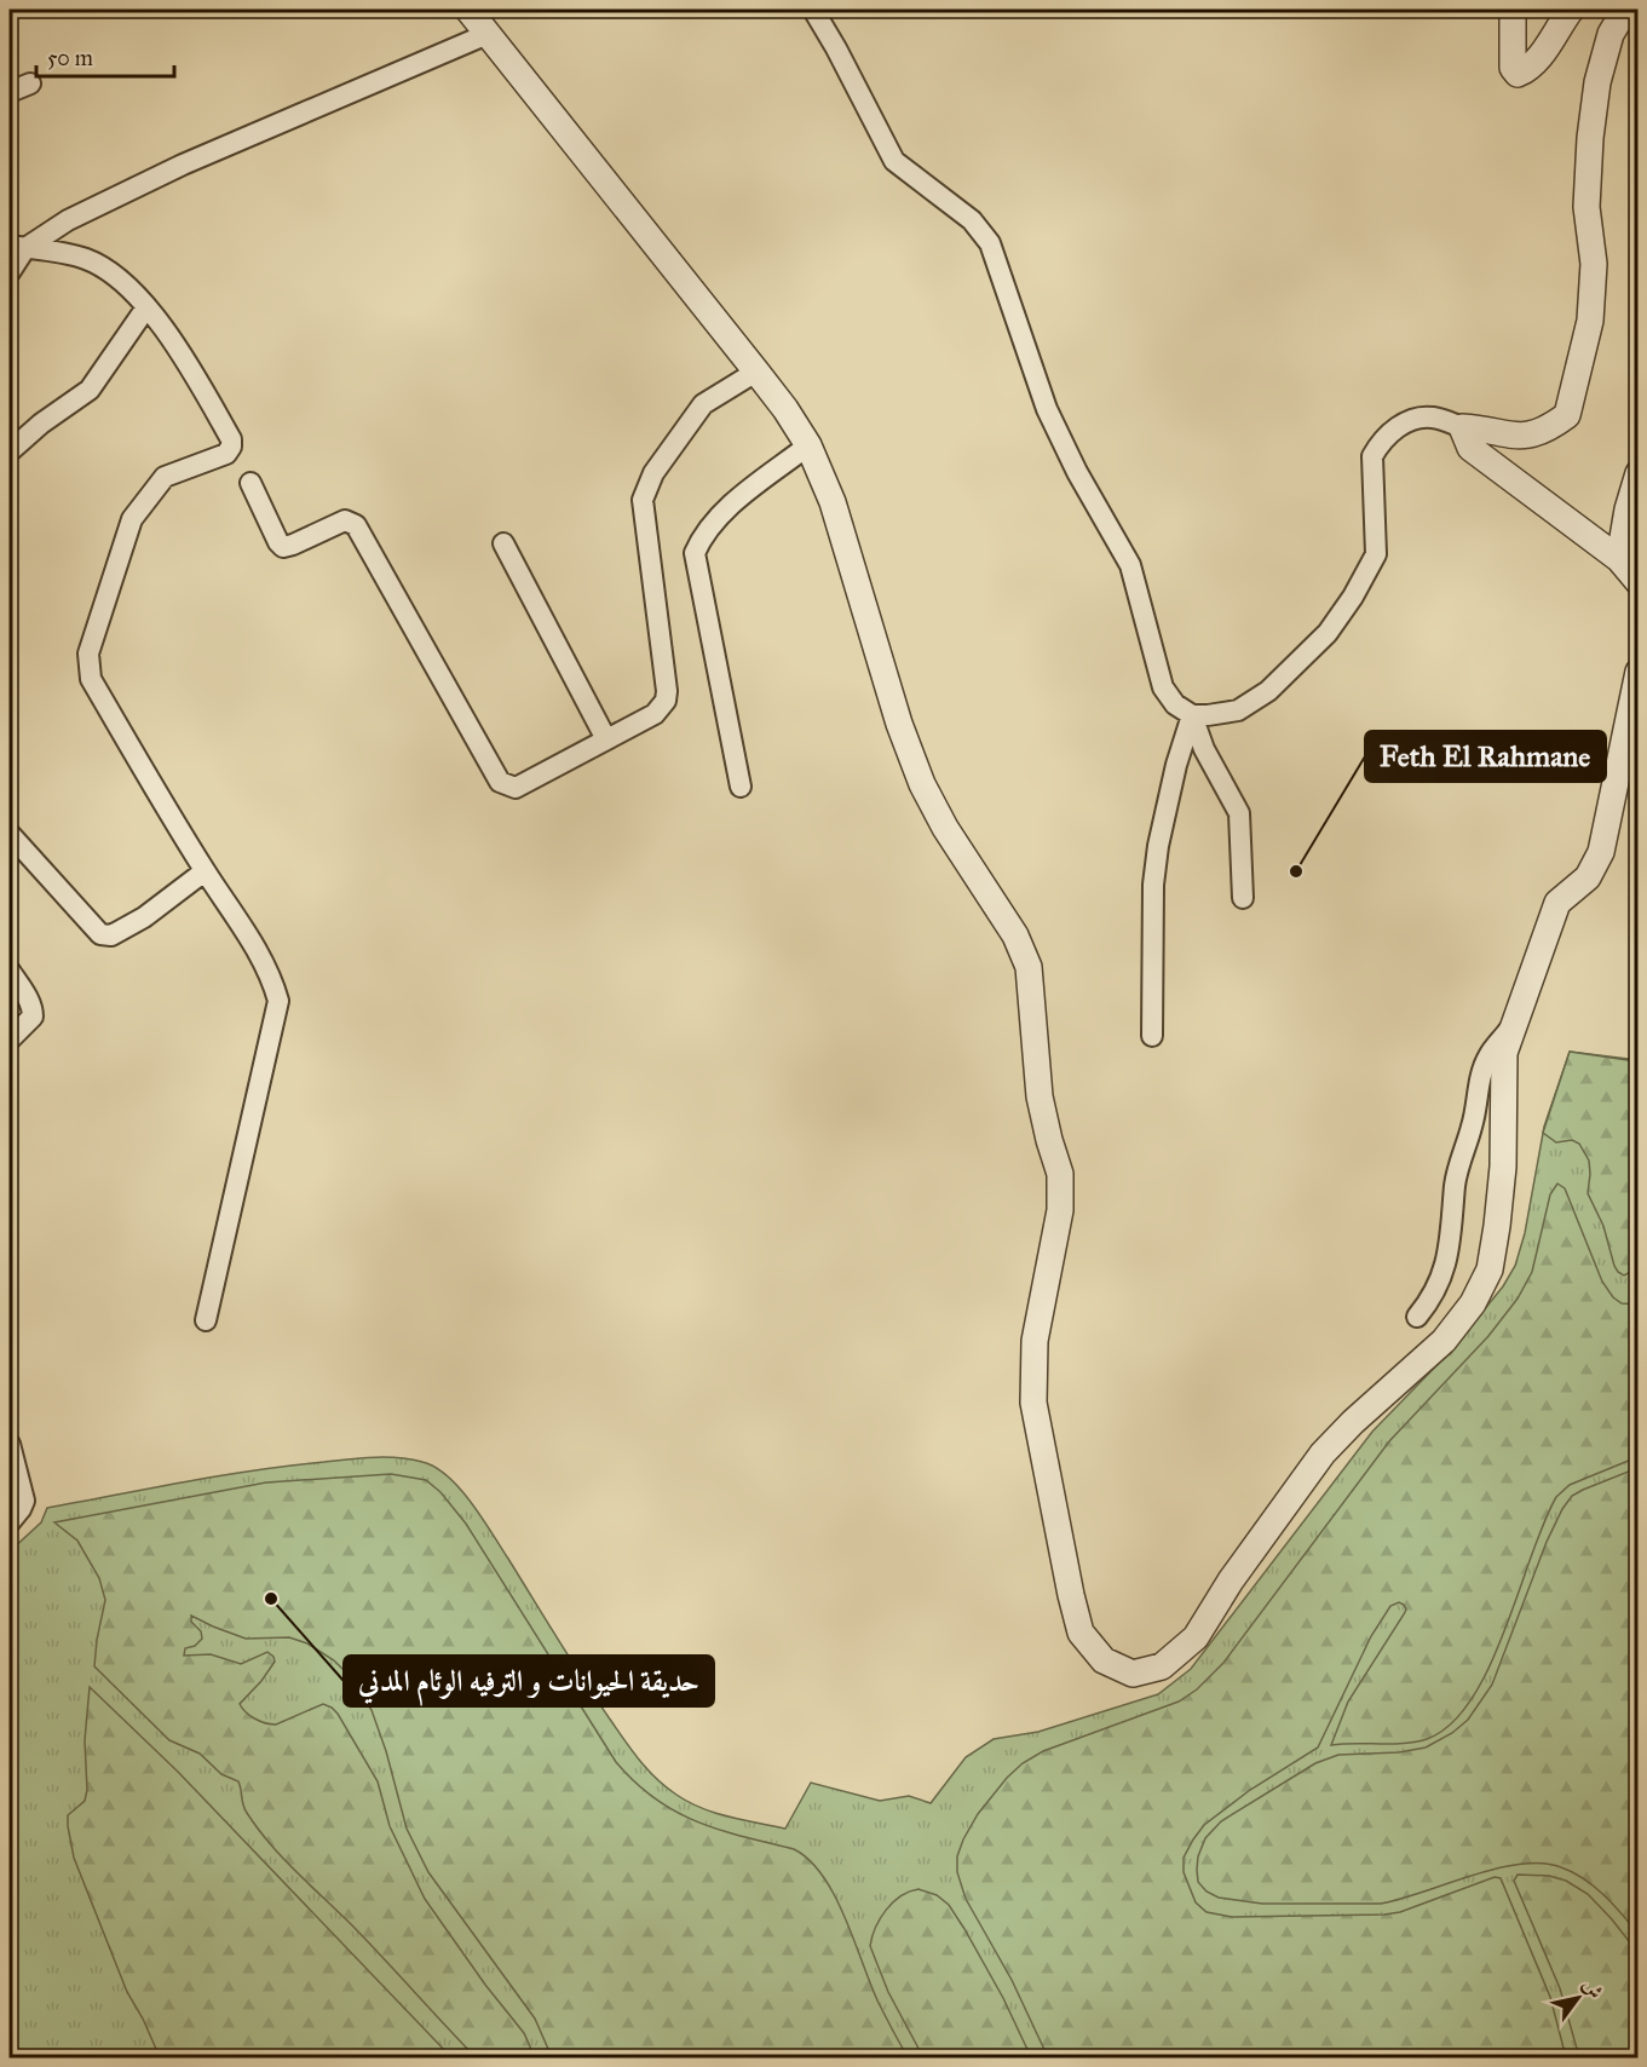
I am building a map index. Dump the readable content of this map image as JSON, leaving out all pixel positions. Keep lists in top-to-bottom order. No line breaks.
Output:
{"places":["Feth El Rahmane","حديقة الحيوانات و الترفيه الوئام المدني"],"scale_bar":"50 m","north":"top right"}
